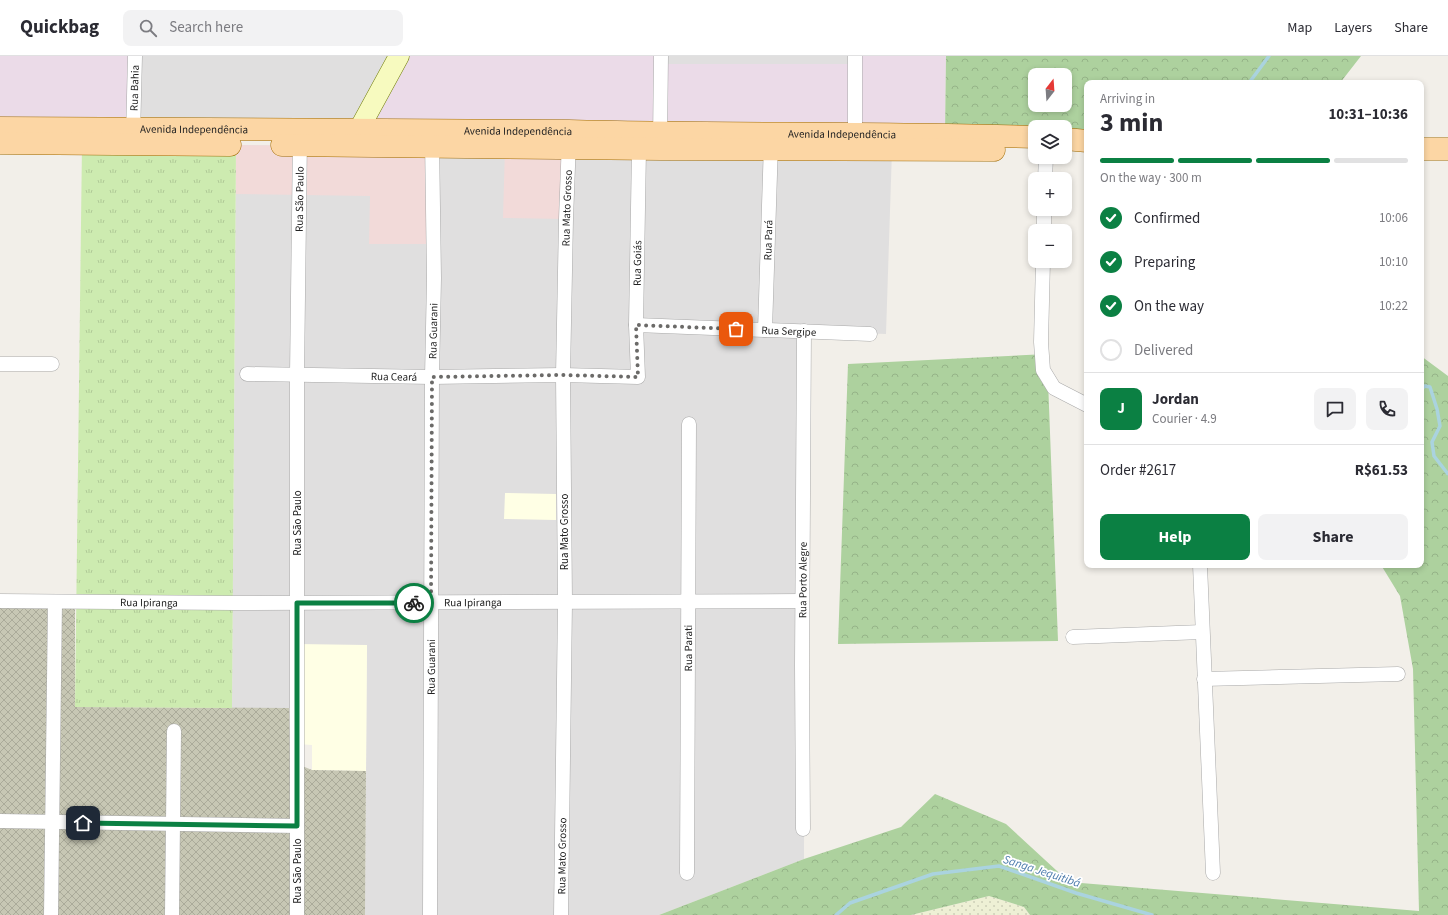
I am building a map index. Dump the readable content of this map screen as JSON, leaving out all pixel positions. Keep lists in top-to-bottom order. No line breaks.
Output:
{"streets":{"main road":["Avenida Independência"],"street":["Rua Bahia","Rua São Paulo","Rua Mato Grosso","Rua Pará","Rua Goiás","Rua Guarani","Rua Sergipe","Rua Ceará","Rua Porto Alegre","Rua Ipiranga","Rua Parati"]},"crossings":[["Rua Bahia","Avenida Independência"],["Avenida Independência","Rua São Paulo"],["Avenida Independência","Rua Mato Grosso"],["Avenida Independência","Rua Pará"],["Avenida Independência","Rua Goiás"],["Avenida Independência","Rua Guarani"],["Rua São Paulo","Rua Ceará"],["Rua São Paulo","Rua Ipiranga"],["Rua Mato Grosso","Rua Ceará"],["Rua Mato Grosso","Rua Ipiranga"],["Rua Pará","Rua Sergipe"],["Rua Goiás","Rua Sergipe"],["Rua Goiás","Rua Ceará"],["Rua Guarani","Rua Ceará"],["Rua Guarani","Rua Ipiranga"],["Rua Sergipe","Rua Porto Alegre"],["Rua Porto Alegre","Rua Ipiranga"],["Rua Ipiranga","Rua Parati"]],"water":["Sanga Jequitibá"],"north":"top","page":{"header":"Quickbag","search":"Search here","nav":["Map","Layers","Share"],"map_buttons":["+","−"],"heading":["3 min","Arriving in","10:31–10:36"],"panel":["Jordan","Courier · 4.9","Order #2617","R$61.53"],"bar":"On the way · 300 m","list":[["Confirmed","10:06"],["Preparing","10:10"],["On the way","10:22"],"Delivered"],"round":"J","buttons":["Help","Share"]}}
